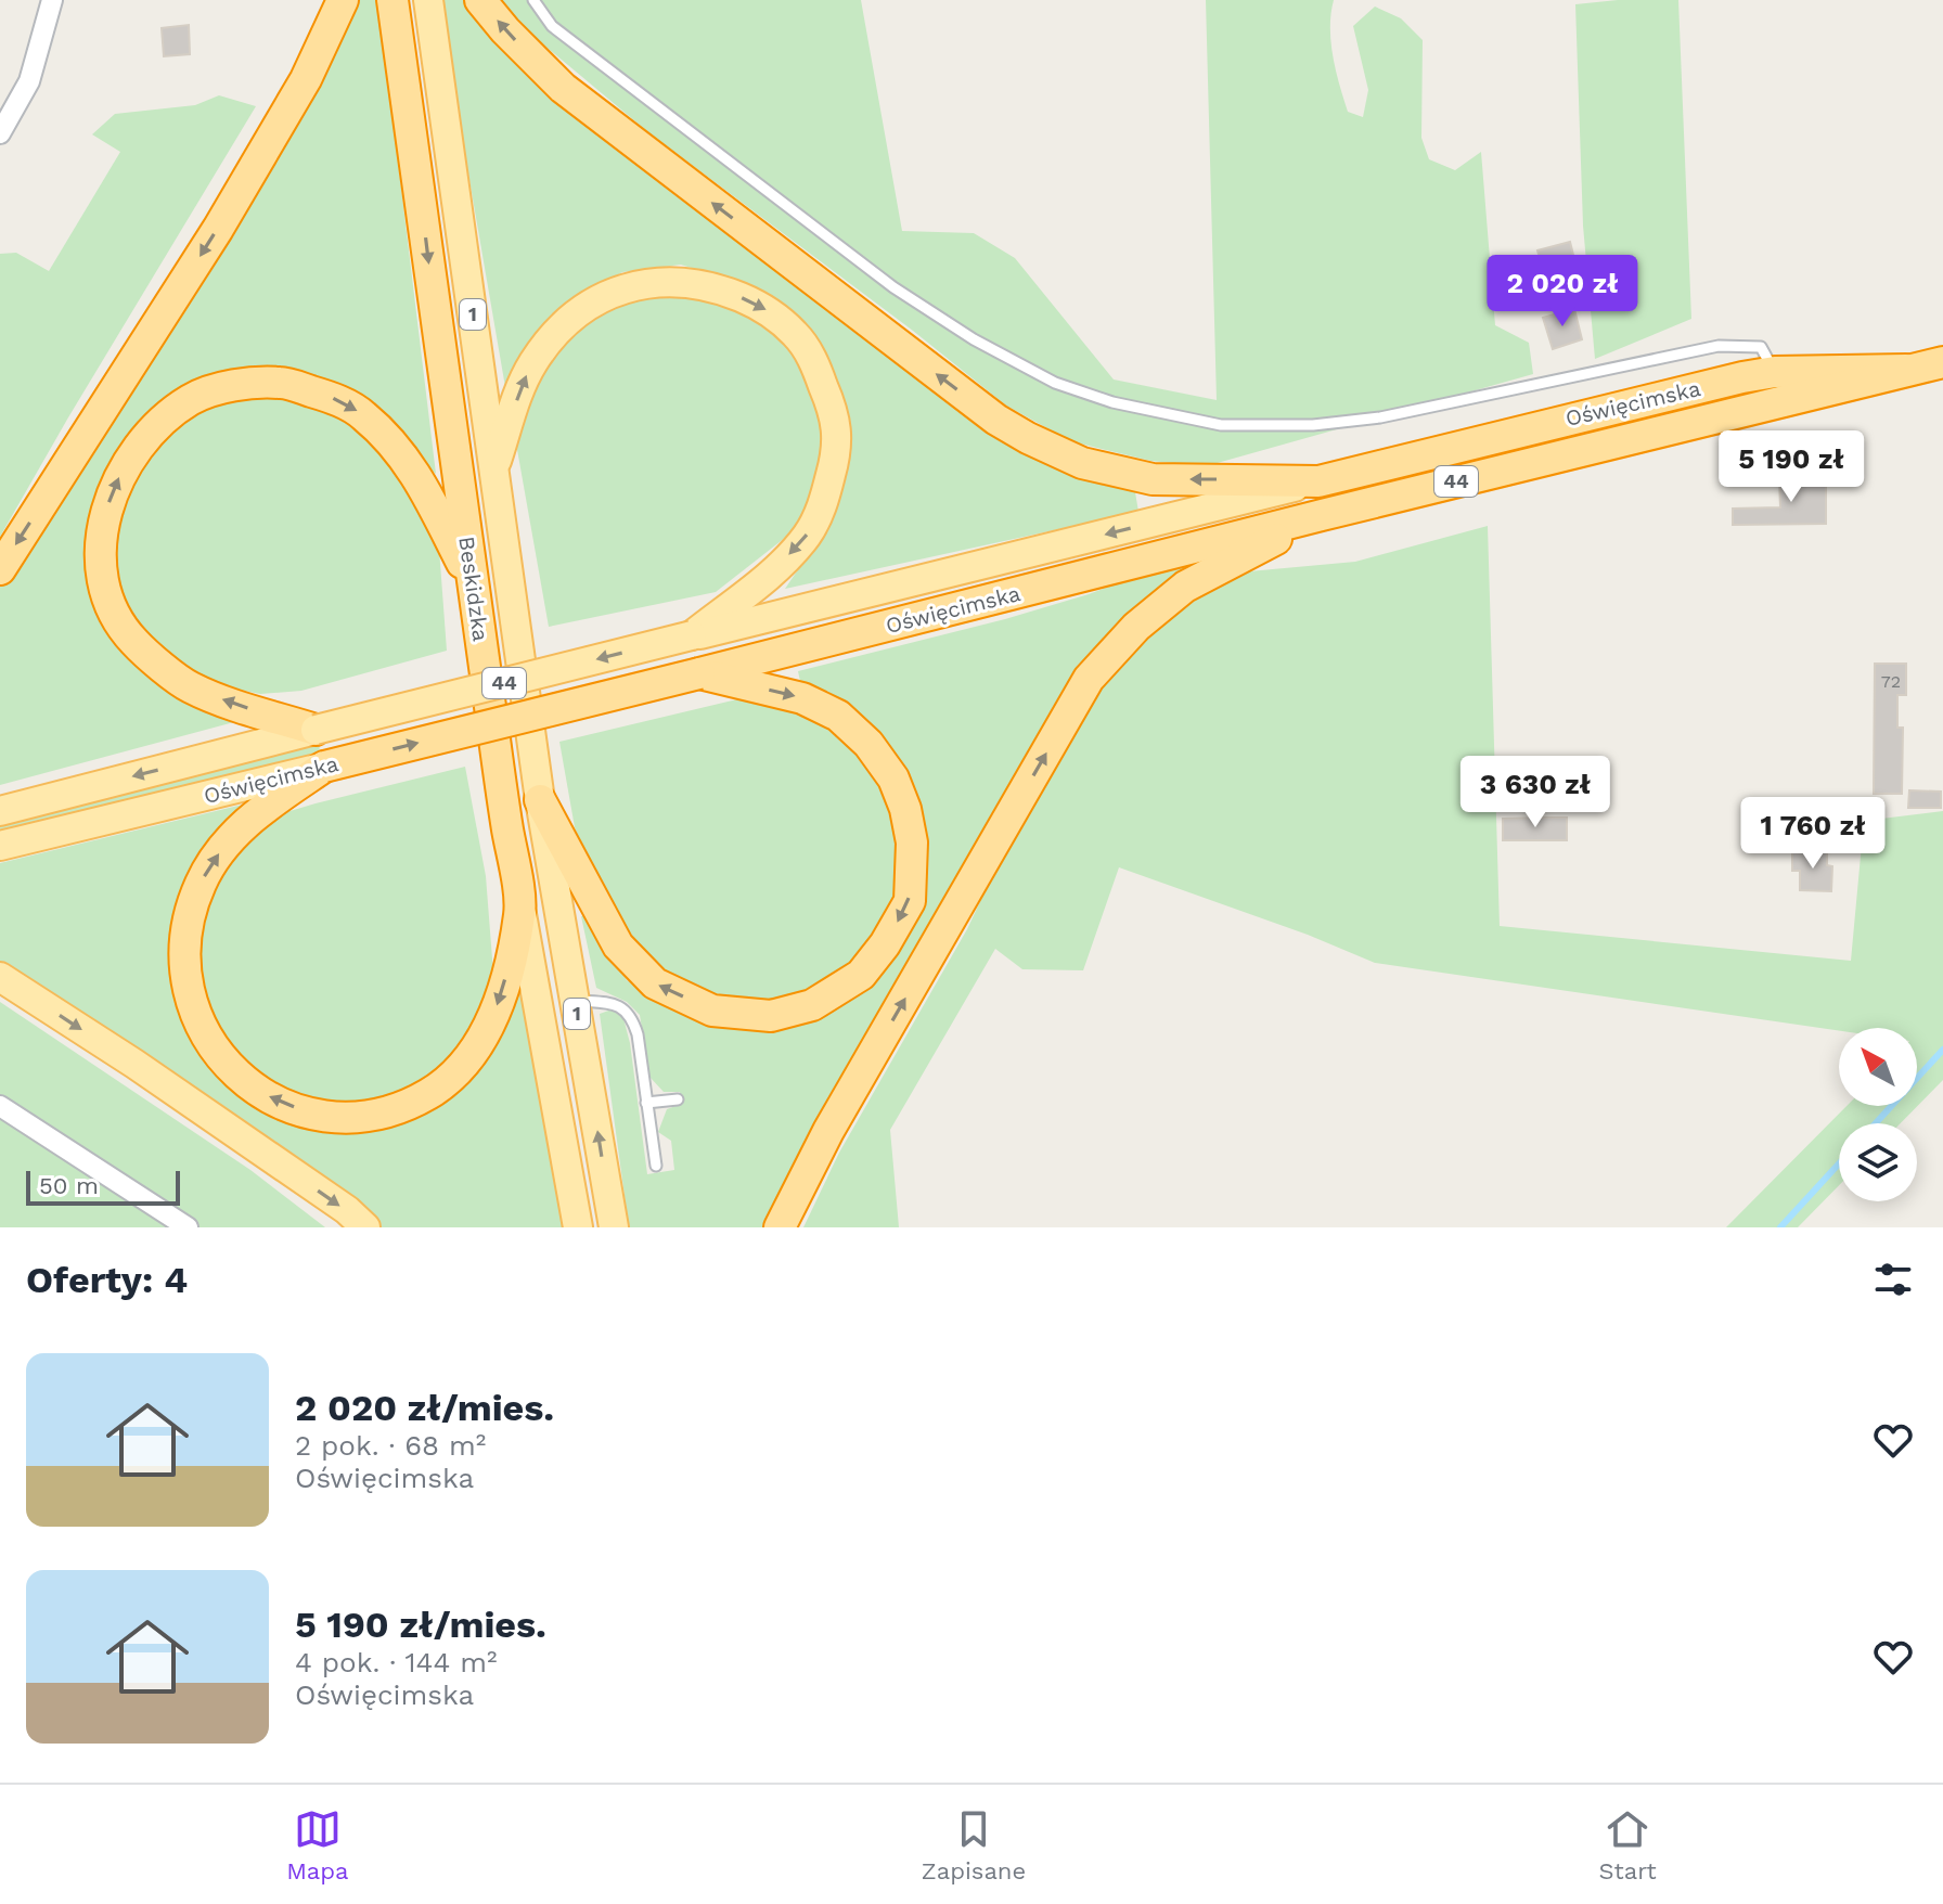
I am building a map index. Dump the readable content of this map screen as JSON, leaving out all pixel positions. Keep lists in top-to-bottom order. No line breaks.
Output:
{"streets":{"highway":["1","Oświęcimska","44","Beskidzka"]},"house_numbers":["72"],"scale_bar":"50 m","north":"top left","page":{"price":["2 020 zł","5 190 zł","3 630 zł","1 760 zł"],"scale":"50 m","heading":"Oferty: 4","list":[{"name":"2 020 zł/mies.","note":"2 pok. · 68 m² · Oświęcimska"},{"name":"5 190 zł/mies.","note":"4 pok. · 144 m² · Oświęcimska"}],"tabs":["Mapa","Zapisane","Start"]}}
